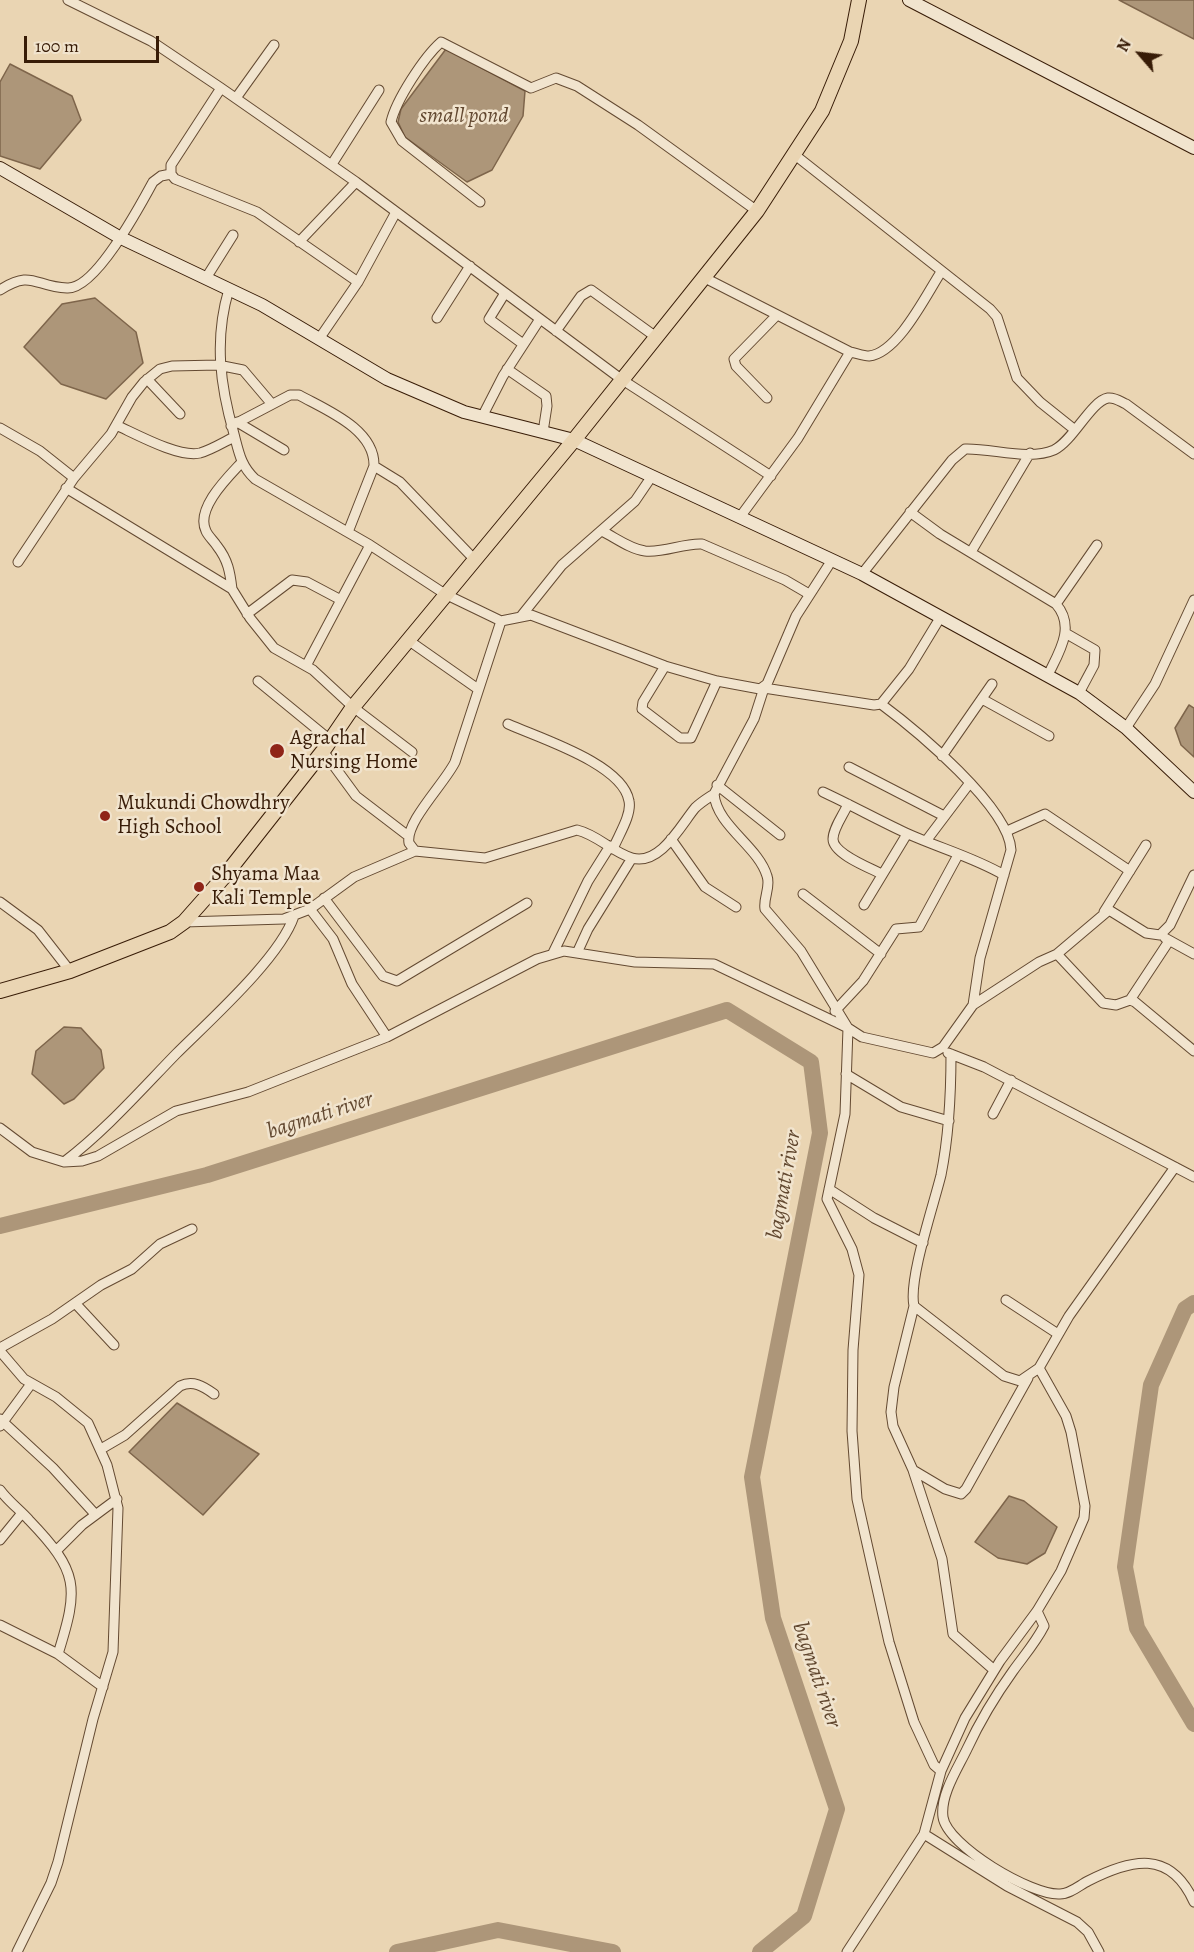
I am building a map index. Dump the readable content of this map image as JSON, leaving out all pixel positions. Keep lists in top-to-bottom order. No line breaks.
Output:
{"water":["small pond","bagmati river"],"places":["Agrachal Nursing Home","Mukundi Chowdhry High School","Shyama Maa Kali Temple"],"scale_bar":"100 m","north":"top left"}
